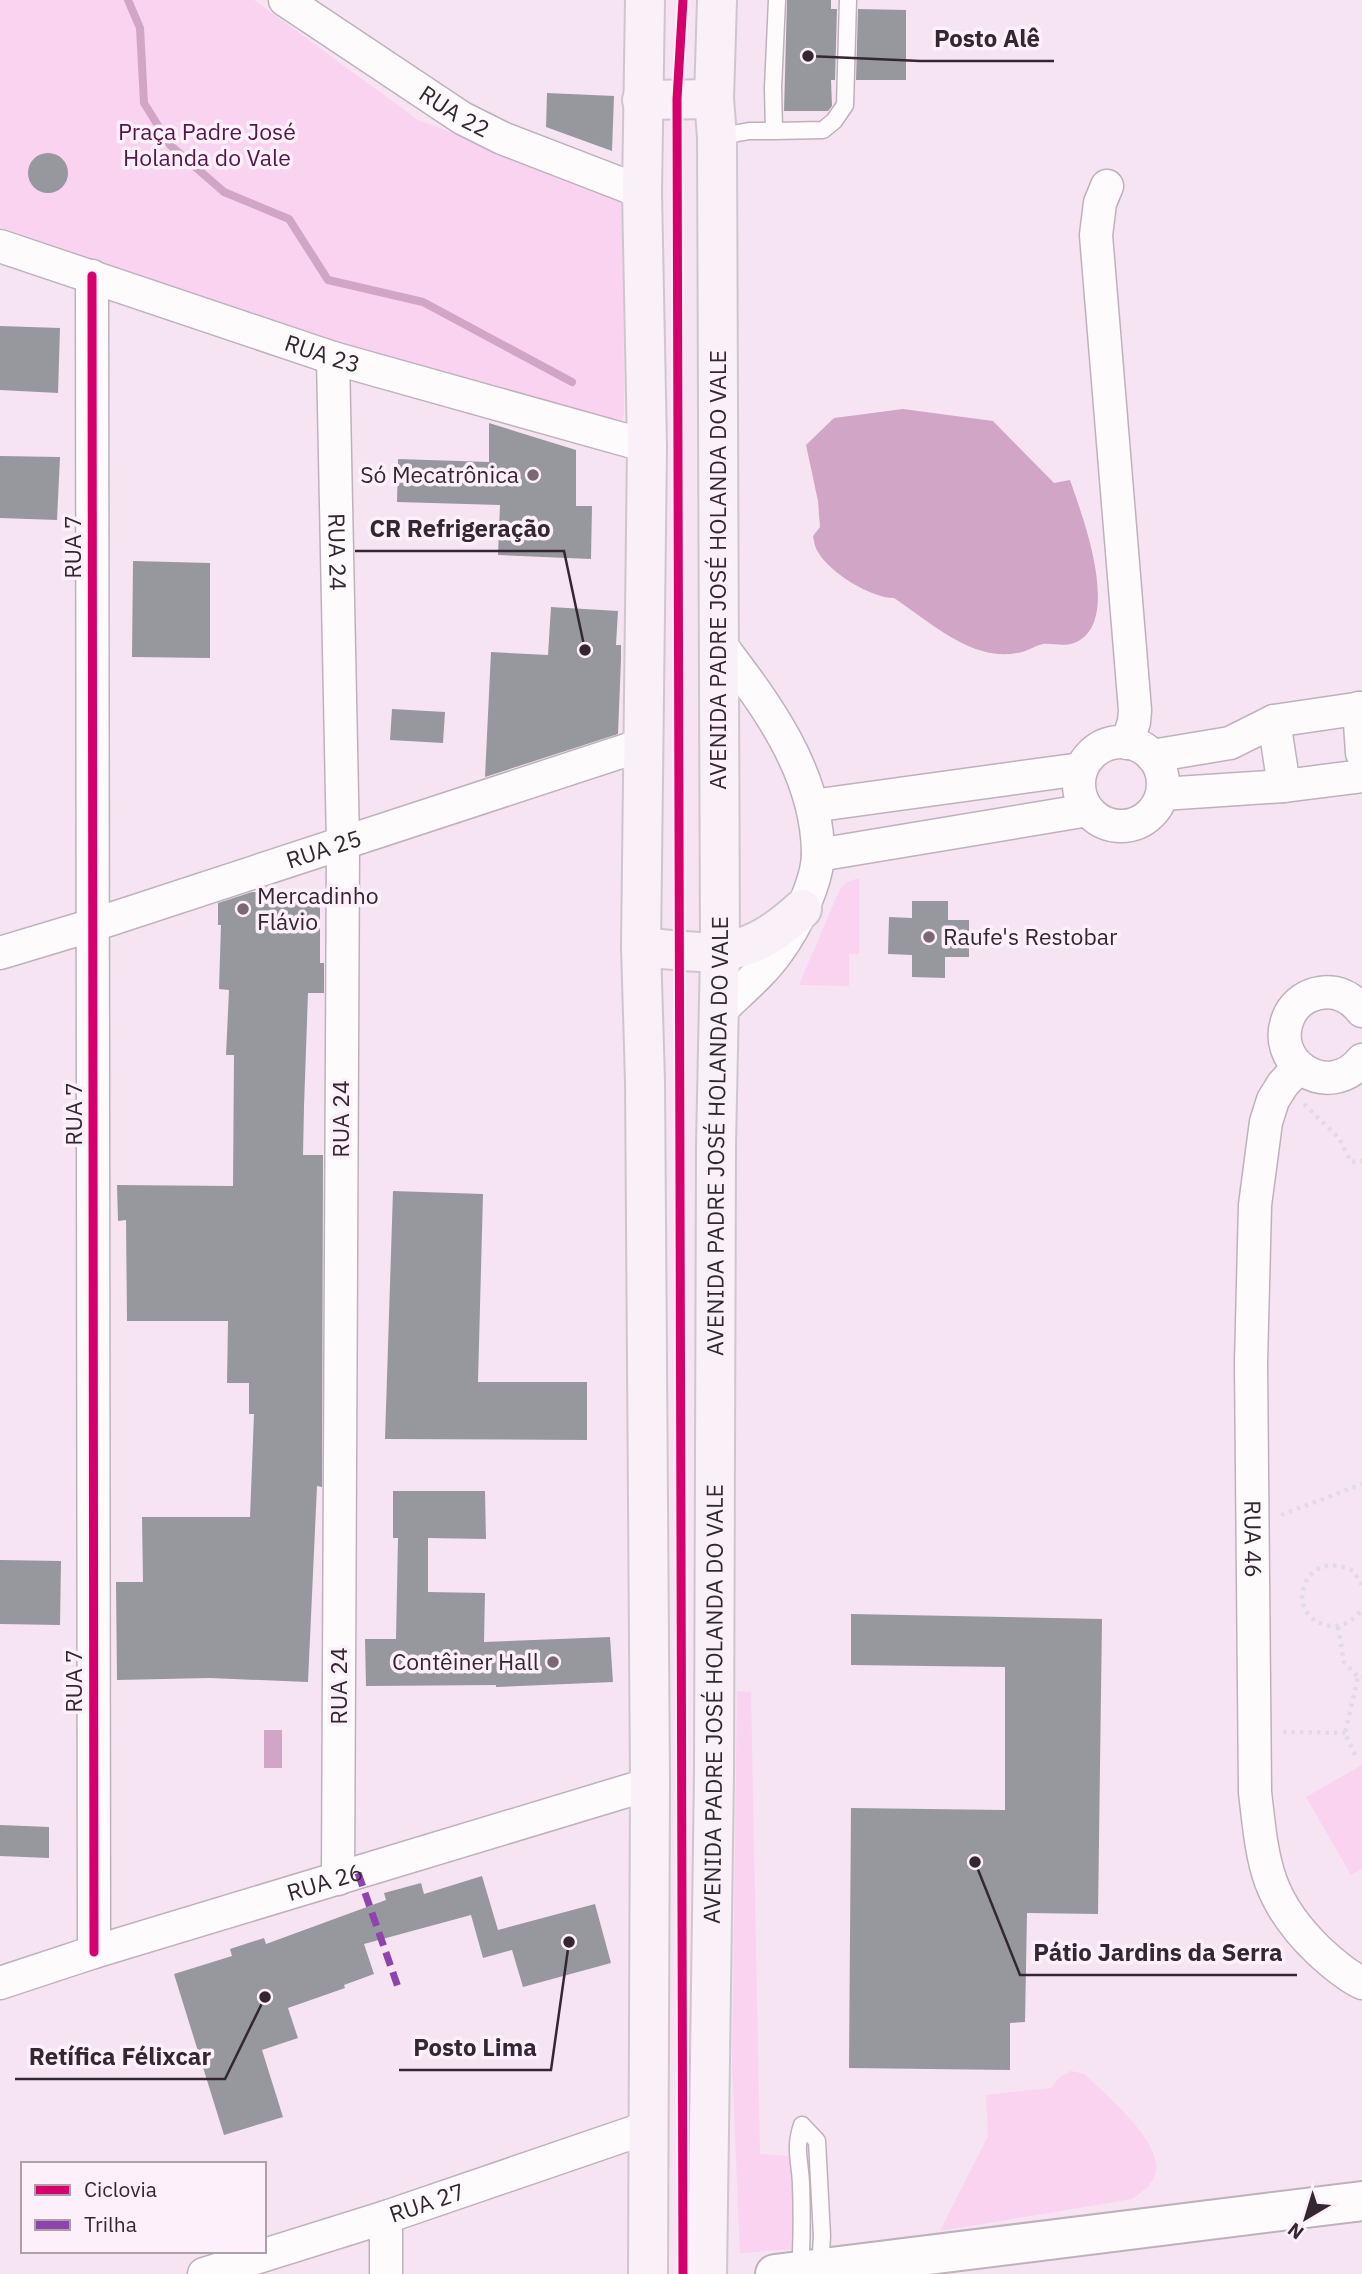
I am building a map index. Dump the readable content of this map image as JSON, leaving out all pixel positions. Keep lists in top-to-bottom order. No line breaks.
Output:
{"streets":{"main road":["AVENIDA PADRE JOSÉ HOLANDA DO VALE"],"street":["RUA 22","RUA 23","RUA 7","RUA 24","RUA 25","RUA 46","RUA 26","RUA 27"]},"crossings":[["RUA 23","RUA 7"],["RUA 23","RUA 24"],["RUA 7","RUA 25"],["RUA 7","RUA 26"],["RUA 24","RUA 25"],["RUA 24","RUA 26"]],"parks":["Praça Padre José Holanda do Vale"],"places":["Posto Alê","Só Mecatrônica","CR Refrigeração","Mercadinho Flávio","Raufe's Restobar","Contêiner Hall","Pátio Jardins da Serra","Posto Lima","Retífica Félixcar"],"legend":["Ciclovia","Trilha"],"north":"bottom left"}
